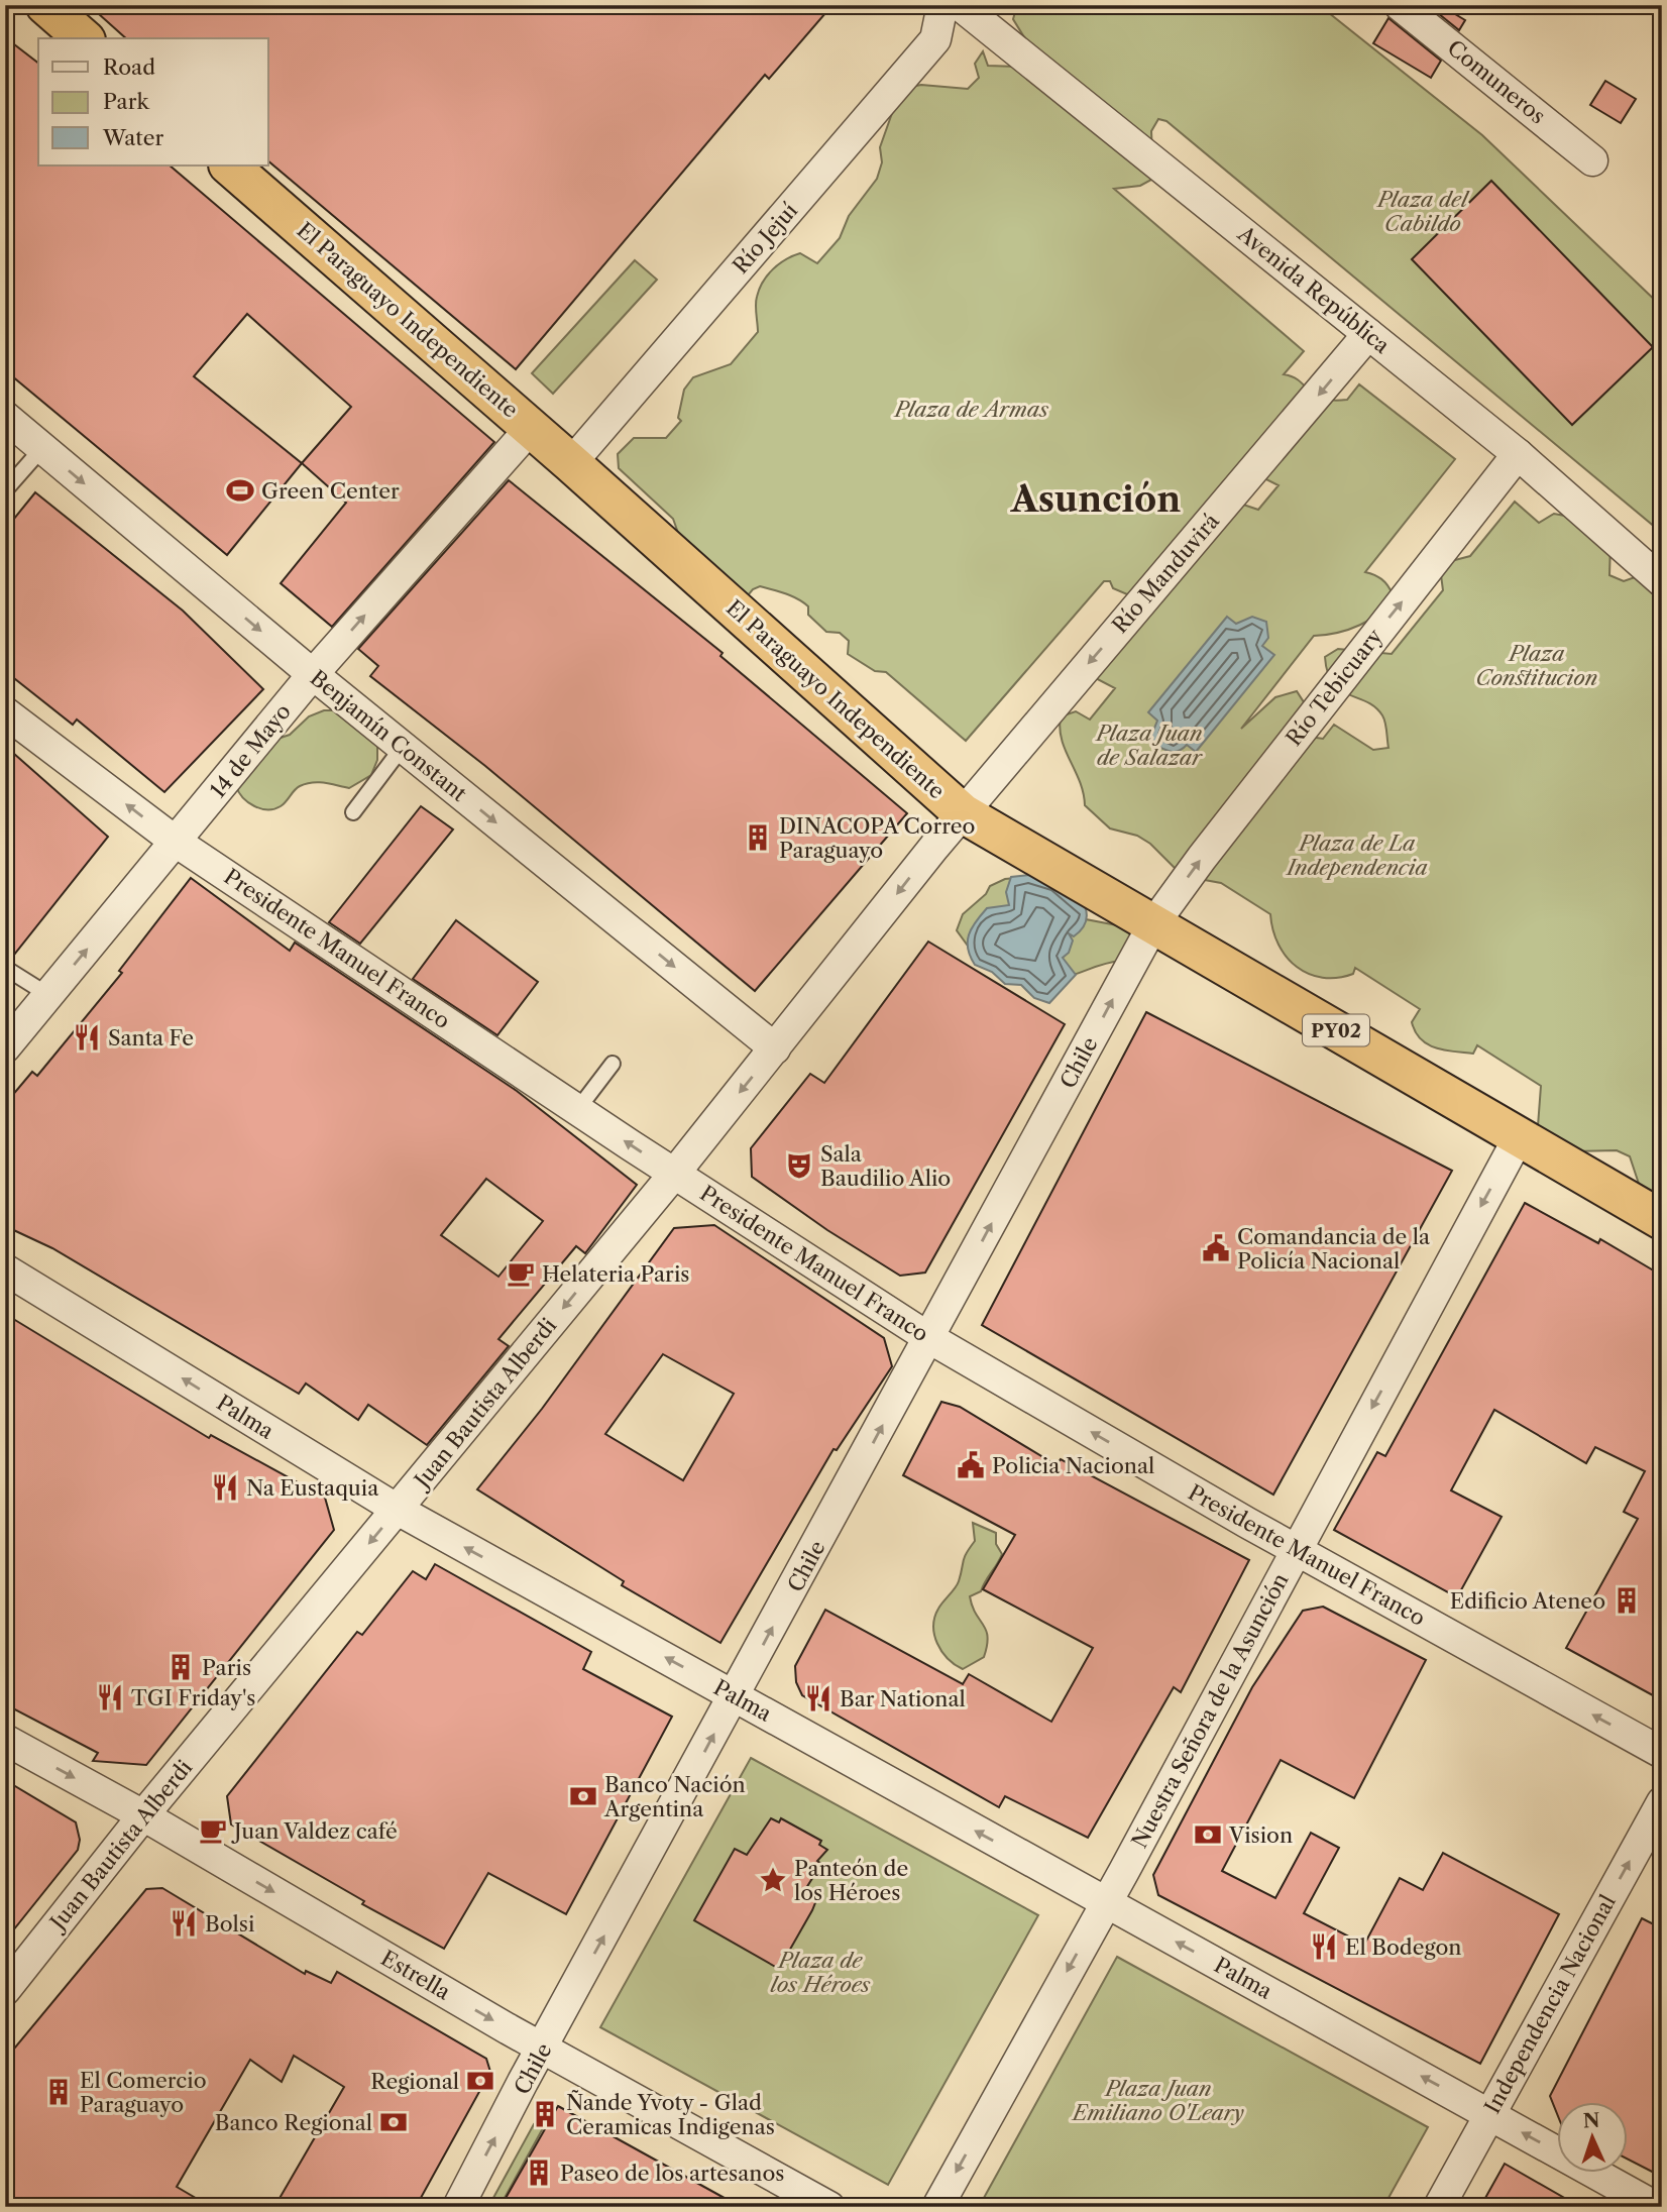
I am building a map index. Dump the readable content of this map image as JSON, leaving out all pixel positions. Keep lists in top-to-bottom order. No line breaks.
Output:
{"streets":{"highway":["El Paraguayo Independiente","PY02"],"street":["Comuneros","Río Jejuí","Avenida República","Río Manduvirá","Río Tebicuary","Benjamín Constant","14 de Mayo","Presidente Manuel Franco","Chile","Juan Bautista Alberdi","Palma","Nuestra Señora de la Asunción","Estrella","Independencia Nacional"]},"crossings":[["Río Jejuí","El Paraguayo Independiente"],["Avenida República","Río Manduvirá"],["Avenida República","Río Tebicuary"],["El Paraguayo Independiente","Río Manduvirá"],["El Paraguayo Independiente","Río Tebicuary"],["El Paraguayo Independiente","14 de Mayo"],["El Paraguayo Independiente","Chile"],["El Paraguayo Independiente","Juan Bautista Alberdi"],["El Paraguayo Independiente","Nuestra Señora de la Asunción"],["Río Manduvirá","Juan Bautista Alberdi"],["Río Tebicuary","Chile"],["Benjamín Constant","14 de Mayo"],["Benjamín Constant","Juan Bautista Alberdi"],["14 de Mayo","Presidente Manuel Franco"],["Presidente Manuel Franco","Chile"],["Presidente Manuel Franco","Juan Bautista Alberdi"],["Presidente Manuel Franco","Nuestra Señora de la Asunción"],["Chile","Palma"],["Chile","Estrella"],["Juan Bautista Alberdi","Palma"],["Juan Bautista Alberdi","Estrella"],["Palma","Nuestra Señora de la Asunción"],["Palma","Independencia Nacional"]],"one_way":["Río Manduvirá","Río Tebicuary","Benjamín Constant","14 de Mayo","Presidente Manuel Franco","Chile","Juan Bautista Alberdi","Palma","Nuestra Señora de la Asunción","Estrella","Independencia Nacional"],"districts":["Asunción"],"parks":["Plaza del Cabildo","Plaza de Armas","Plaza Constitucion","Plaza Juan de Salazar","Plaza de La Independencia","Plaza de los Héroes","Plaza Juan Emiliano O'Leary"],"places":{"sports":["Green Center"],"building":["DINACOPA Correo Paraguayo","Edificio Ateneo","Paris","El Comercio Paraguayo","Ñande Yvoty - Glad Ceramicas Indigenas","Paseo de los artesanos"],"restaurant":["Santa Fe","Na Eustaquia","TGI Friday's","Bar National","Bolsi","El Bodegon"],"theatre":["Sala Baudilio Alio"],"public building":["Comandancia de la Policía Nacional","Policia Nacional"],"cafe":["Helateria Paris","Juan Valdez café"],"bank":["Banco Nación Argentina","Vision","Regional","Banco Regional"],"place":["Panteón de los Héroes"]},"legend":["Road","Park","Water"],"north":"top"}
